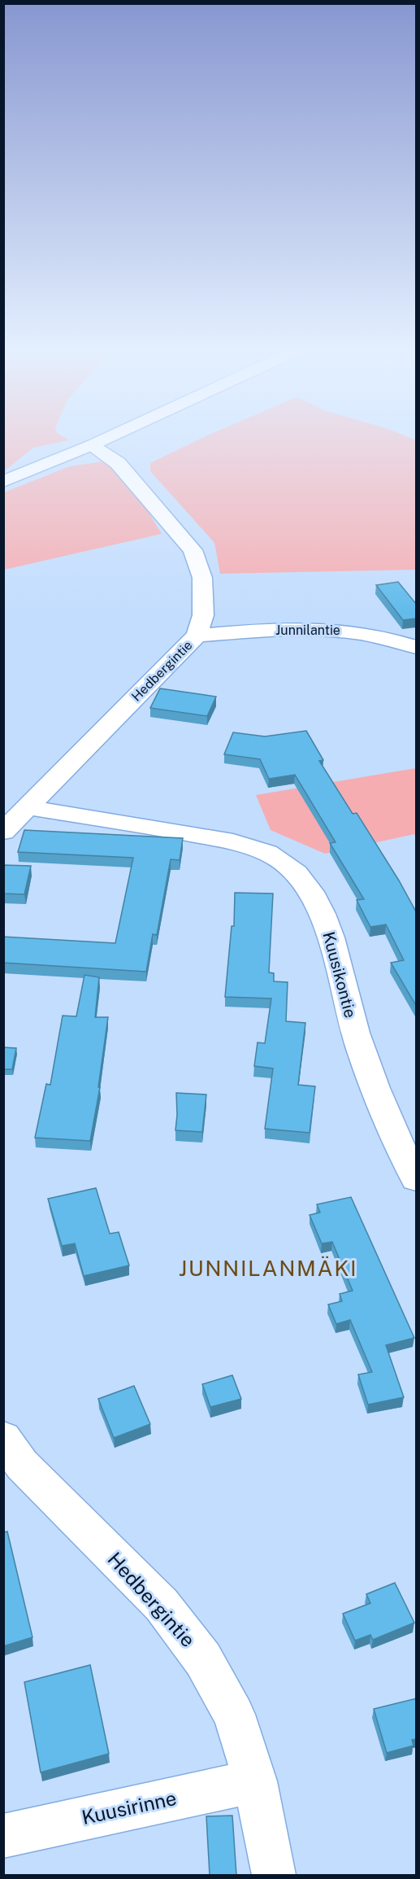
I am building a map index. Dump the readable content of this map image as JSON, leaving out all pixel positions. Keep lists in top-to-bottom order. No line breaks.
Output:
{"streets":{"street":["Junnilantie","Hedbergintie","Kuusikontie","Kuusirinne"]},"crossings":[["Junnilantie","Hedbergintie"],["Hedbergintie","Kuusikontie"],["Hedbergintie","Kuusirinne"]],"districts":["JUNNILANMÄKI"]}
